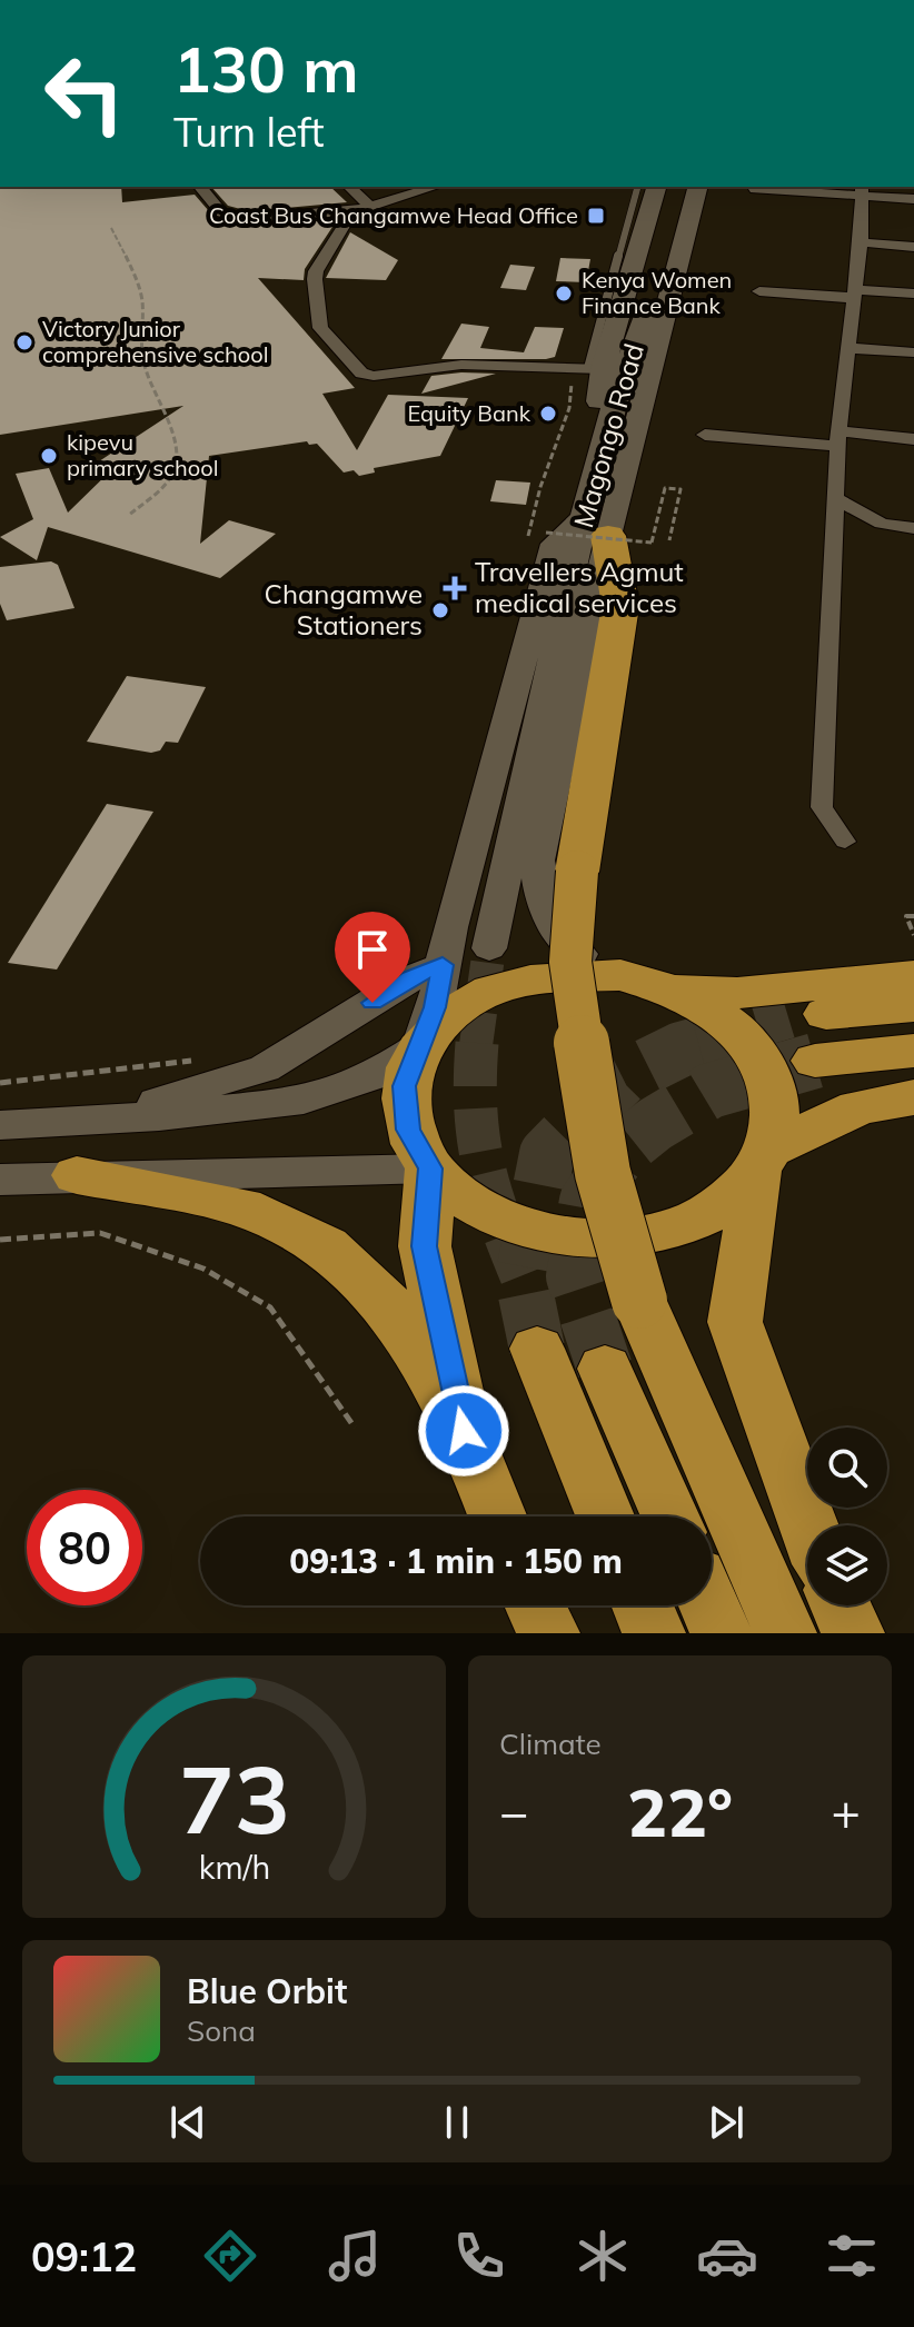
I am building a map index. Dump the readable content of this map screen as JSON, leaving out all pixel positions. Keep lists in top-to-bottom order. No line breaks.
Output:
{"streets":{"main road":["Magongo Road"]},"places":{"transit":["Coast Bus Changamwe Head Office"],"other":["Kenya Women Finance Bank","Victory Junior comprehensive school","Equity Bank","kipevu primary school","Changamwe Stationers"],"health":["Travellers Agmut medical services"]},"page":{"turn":["130 m","Turn left"],"limit":"80","trip":"09:13 · 1 min · 150 m","tile":"Climate","heat":["−","22°","+"],"song":["Blue Orbit","Sona"],"tabs":"09:12","gauge":["73","km/h"]}}
